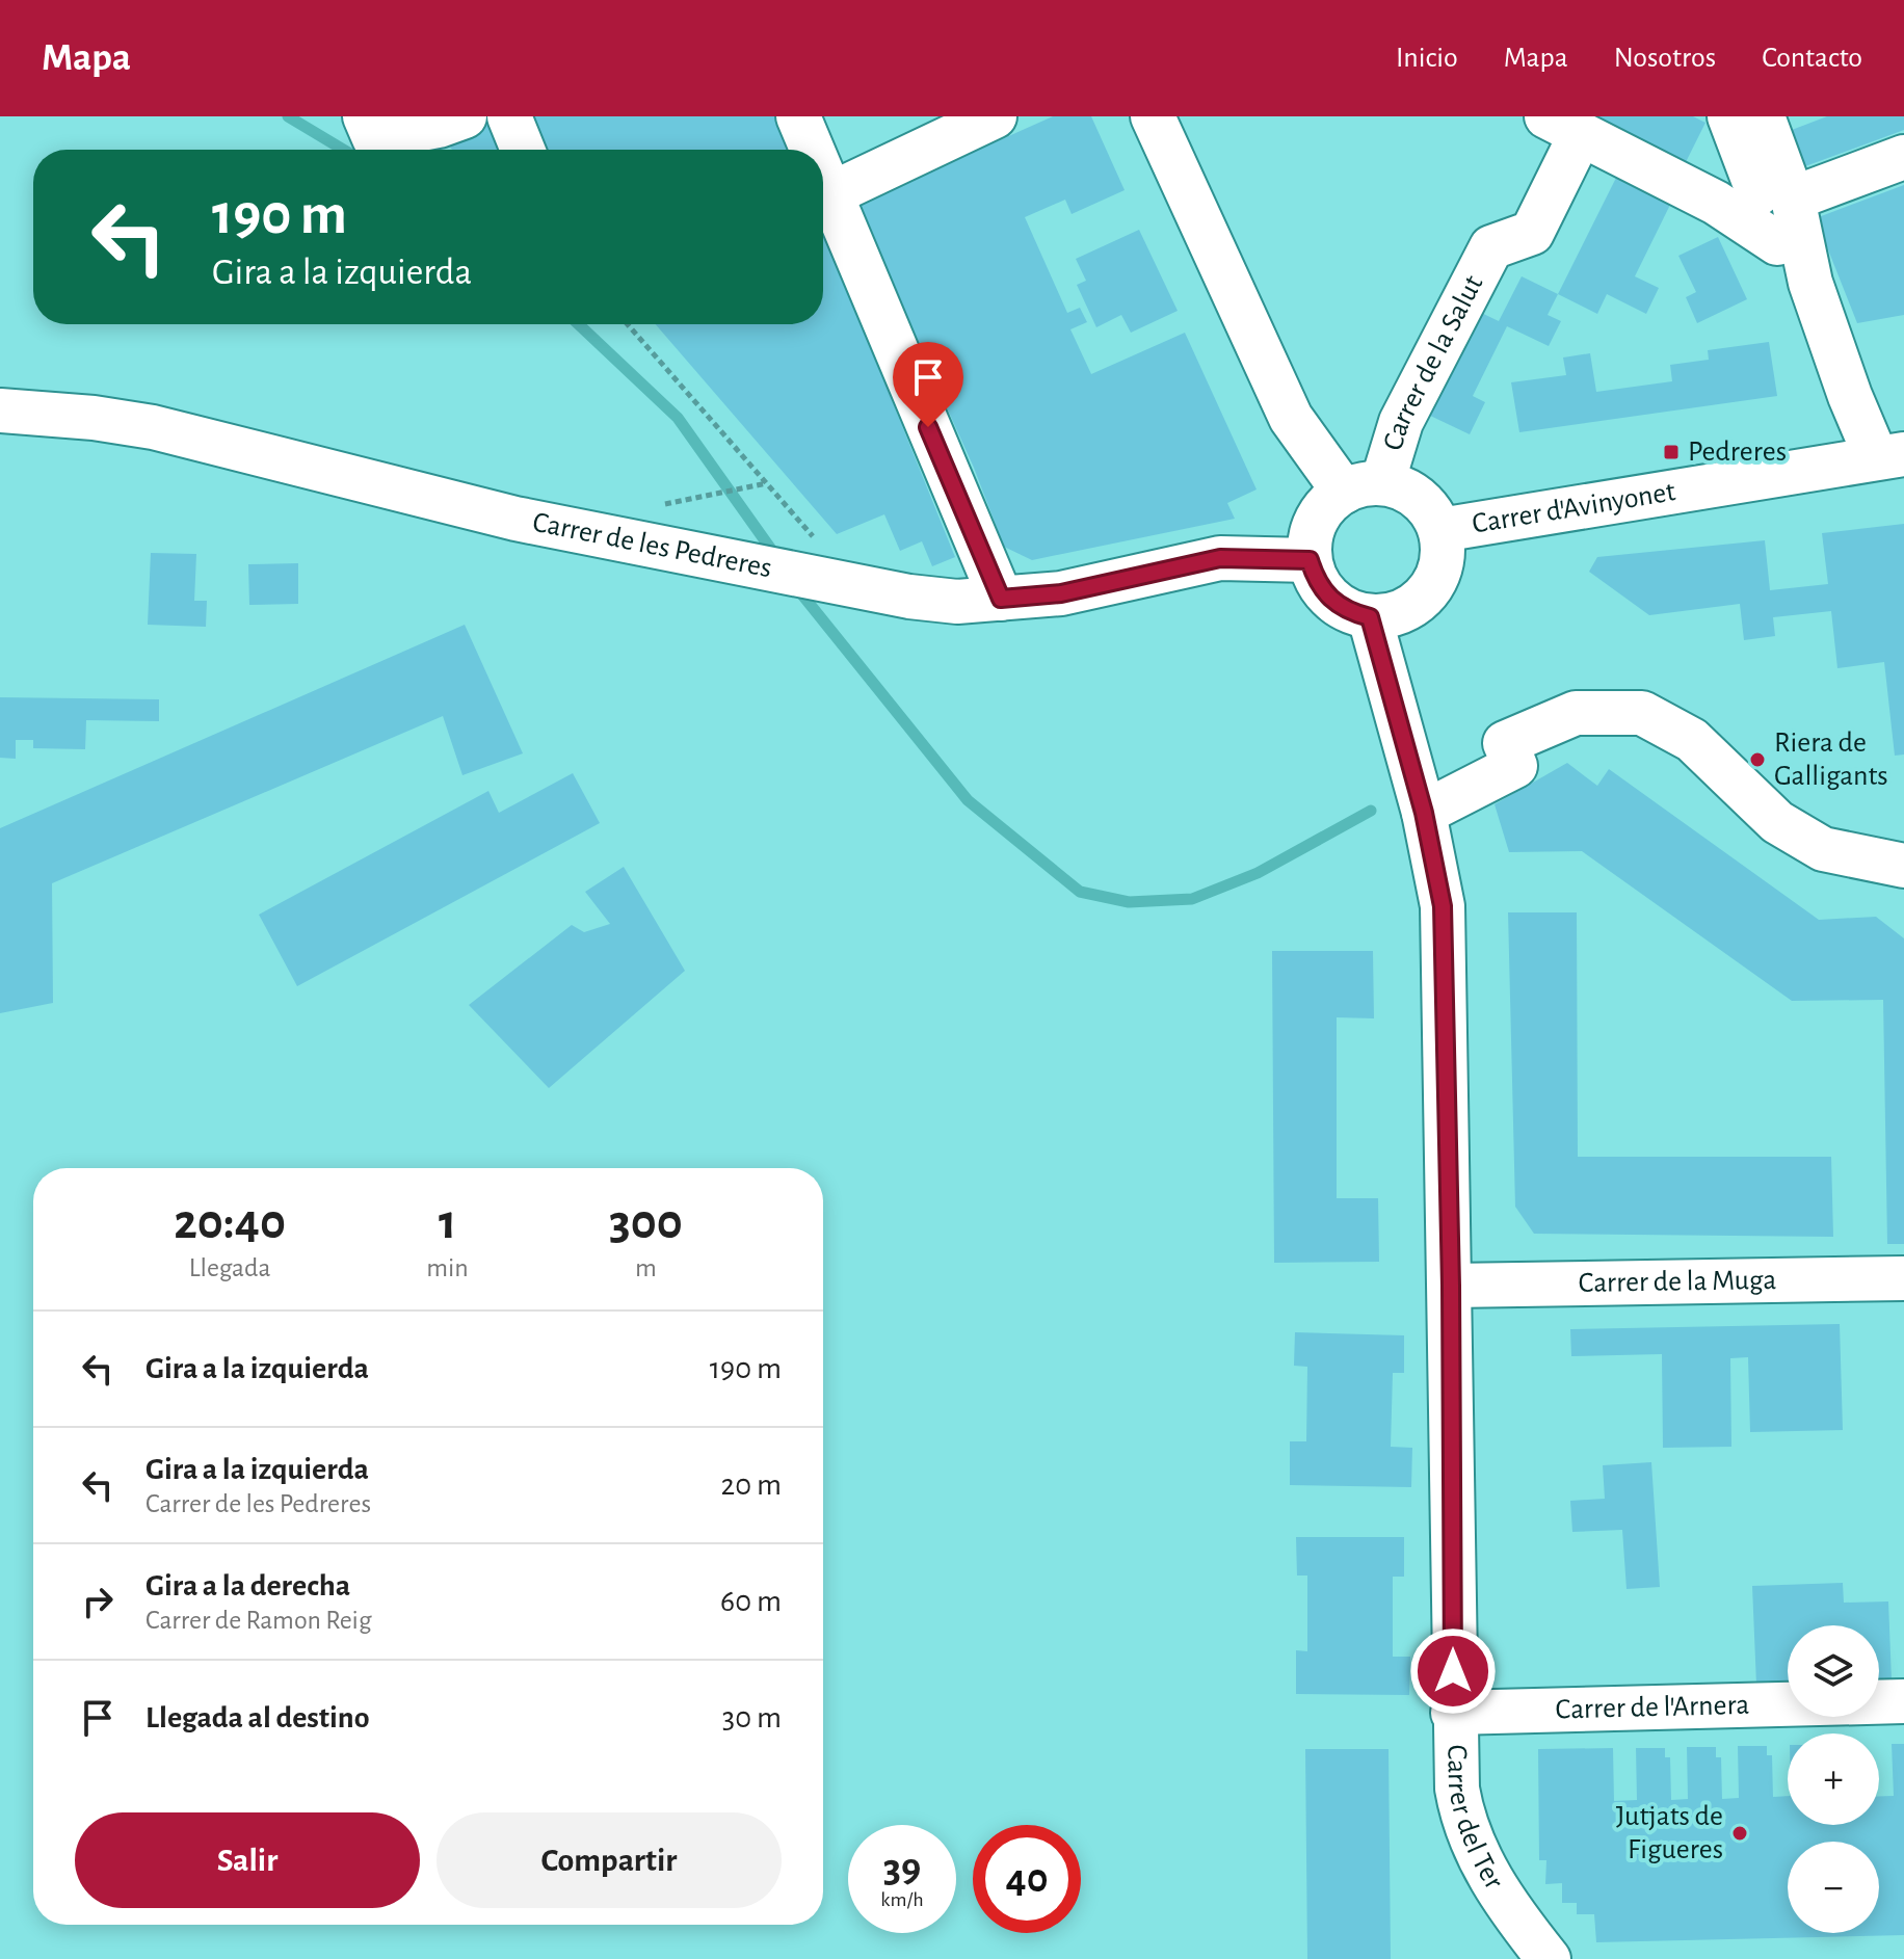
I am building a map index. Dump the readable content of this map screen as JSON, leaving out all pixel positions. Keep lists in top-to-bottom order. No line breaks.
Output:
{"streets":{"street":["Carrer de la Salut","Carrer d'Avinyonet","Carrer de les Pedreres","Carrer de la Muga","Carrer de l'Arnera","Carrer del Ter"]},"crossings":[["Carrer de la Salut","Carrer d'Avinyonet"],["Carrer de la Salut","Carrer de les Pedreres"],["Carrer de la Salut","Carrer del Ter"],["Carrer d'Avinyonet","Carrer de les Pedreres"],["Carrer d'Avinyonet","Carrer del Ter"],["Carrer de les Pedreres","Carrer del Ter"],["Carrer de la Muga","Carrer del Ter"],["Carrer de l'Arnera","Carrer del Ter"]],"places":{"transit":["Pedreres"],"other":["Riera de Galligants","Jutjats de Figueres"]},"page":{"header":"Mapa","nav":["Inicio","Mapa","Nosotros","Contacto"],"turn":["190 m","Gira a la izquierda"],"eta":["20:40","Llegada","1","min","300","m"],"list":[{"name":"Gira a la izquierda","value":"190 m"},{"name":"Gira a la izquierda","note":"Carrer de les Pedreres","value":"20 m"},{"name":"Gira a la derecha","note":"Carrer de Ramon Reig","value":"60 m"},{"name":"Llegada al destino","value":"30 m"}],"map_buttons":["+","−"],"buttons":["Salir","Compartir"],"speed":"39 km/h","limit":"40"}}
